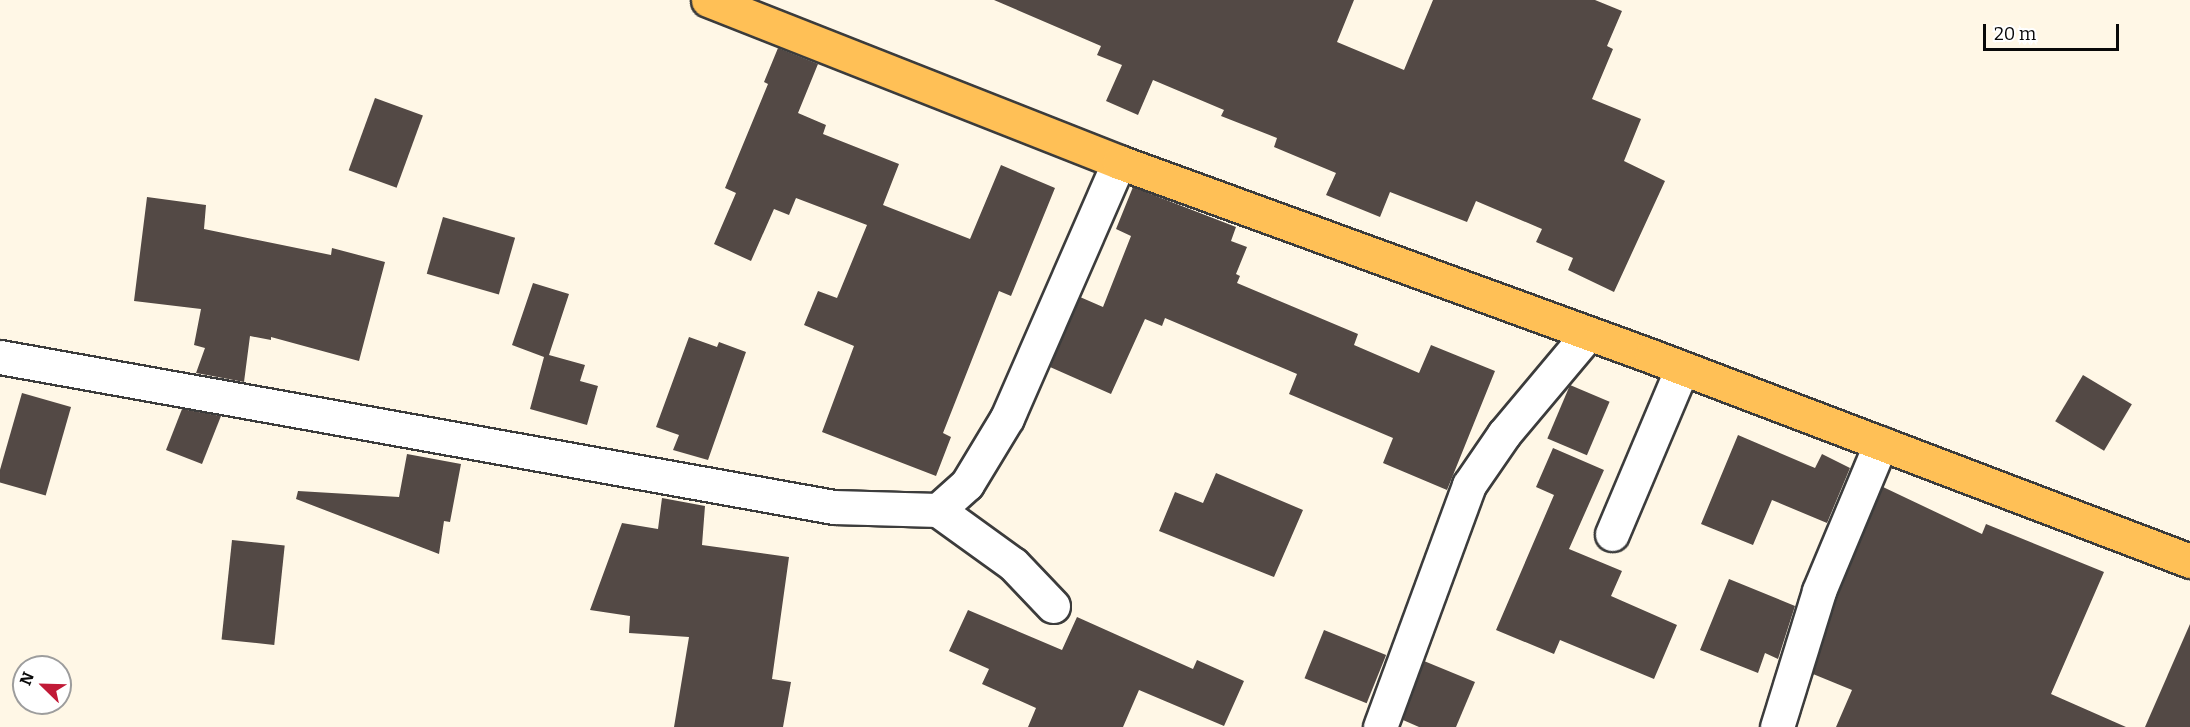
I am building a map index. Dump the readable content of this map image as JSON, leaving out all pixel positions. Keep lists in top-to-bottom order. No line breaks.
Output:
{"scale_bar":"20 m","north":"top left"}
